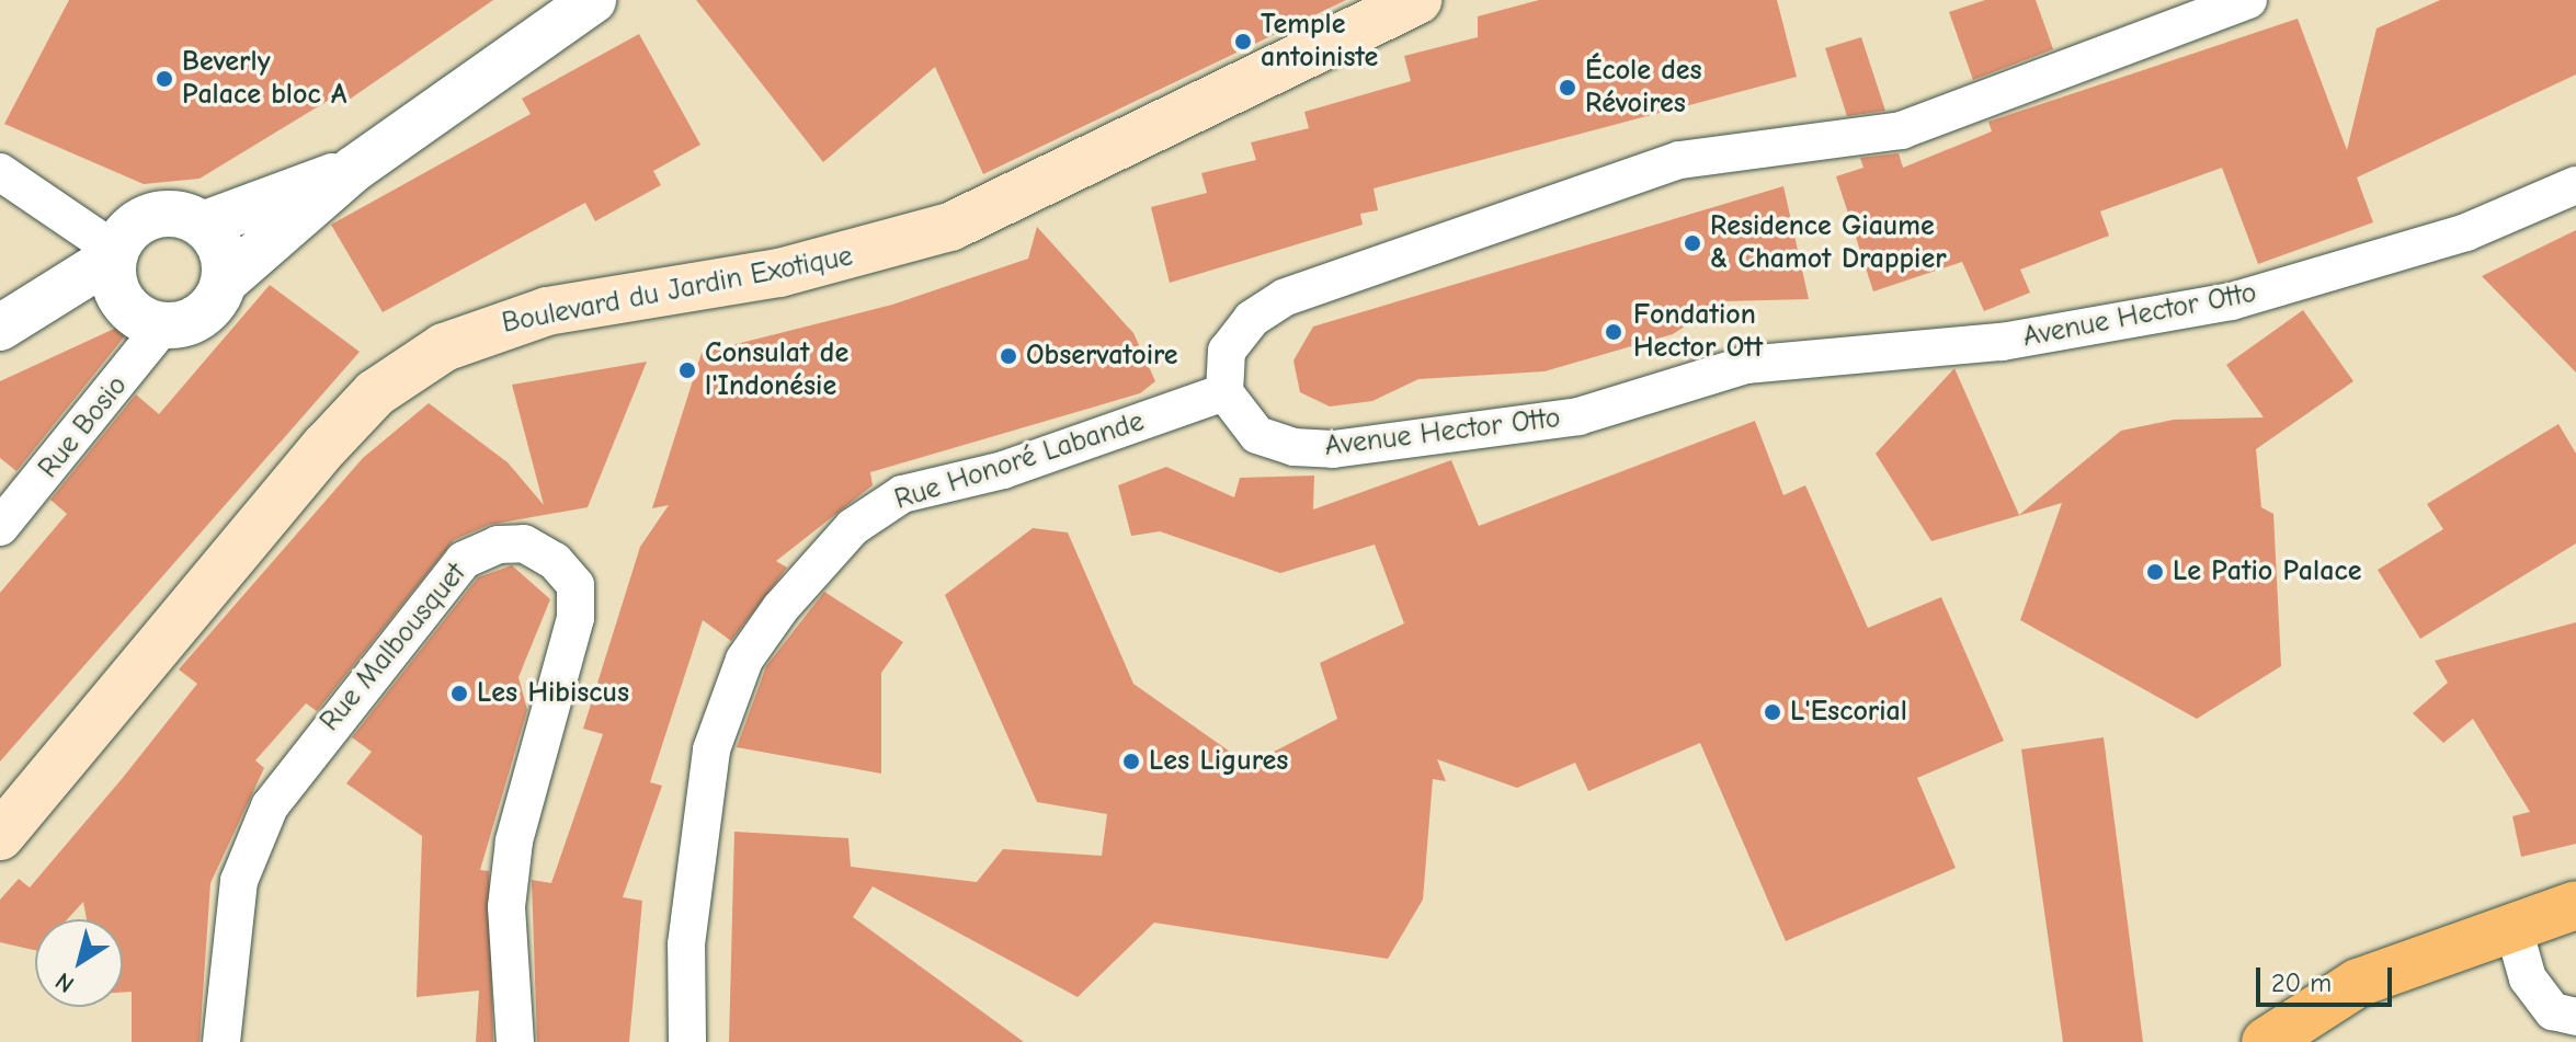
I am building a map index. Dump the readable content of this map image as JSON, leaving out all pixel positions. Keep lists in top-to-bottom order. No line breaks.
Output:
{"streets":{"main road":["Boulevard du Jardin Exotique"],"street":["Avenue Hector Otto","Rue Bosio","Rue Honoré Labande","Rue Malbousquet"]},"crossings":[["Avenue Hector Otto","Rue Honoré Labande"]],"places":["Temple antoiniste","Beverly Palace bloc A","École des Révoires","Residence Giaume & Chamot Drappier","Fondation Hector Ott","Observatoire","Consulat de l'Indonésie","Le Patio Palace","Les Hibiscus","L'Escorial","Les Ligures"],"scale_bar":"20 m","north":"bottom left"}
